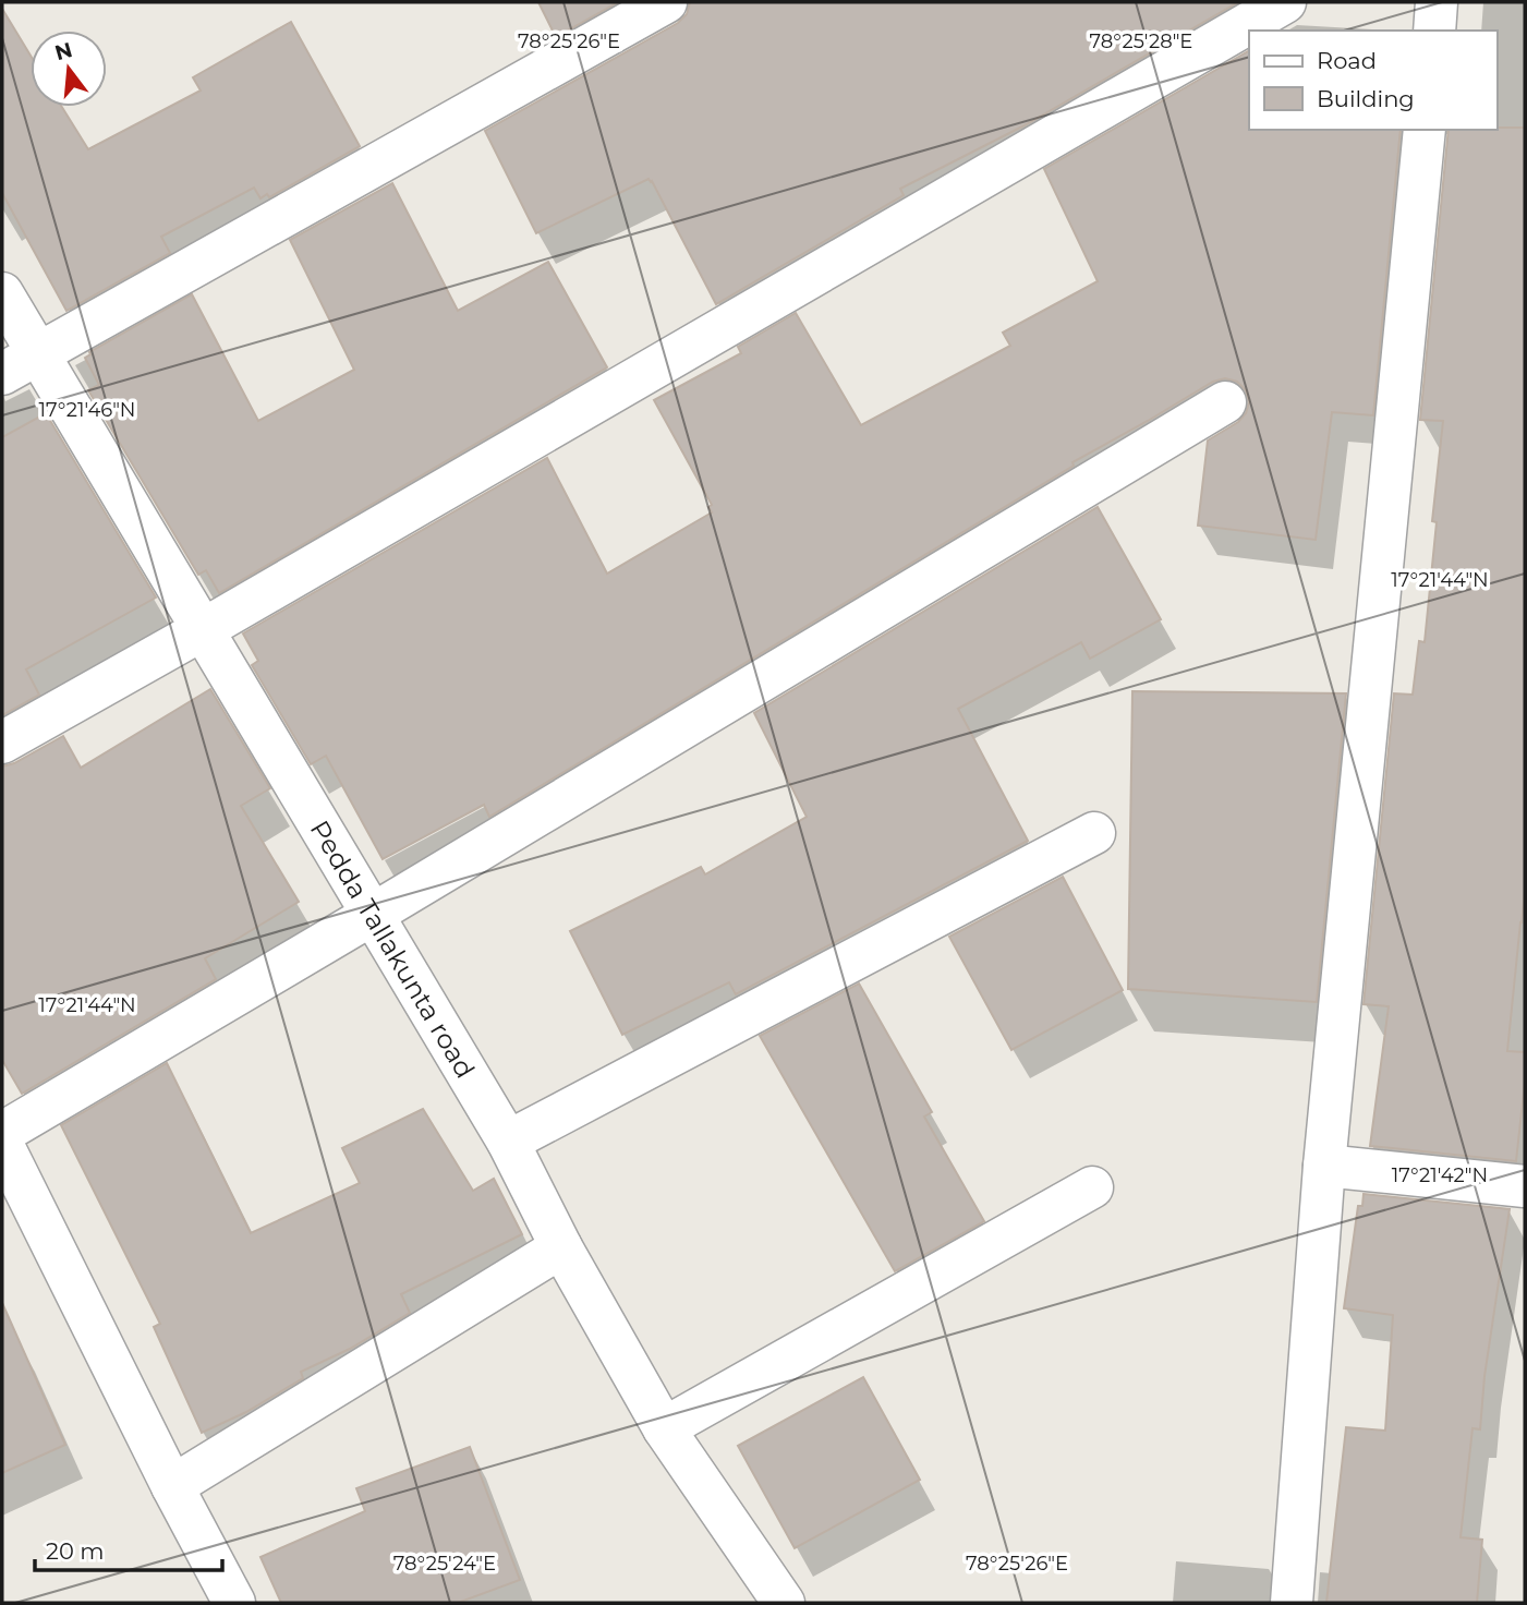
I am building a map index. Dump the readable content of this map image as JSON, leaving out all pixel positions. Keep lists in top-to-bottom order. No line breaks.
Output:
{"streets":{"street":["Pedda Tallakunta road"]},"legend":["Road","Building"],"scale_bar":"20 m","north":"top","coordinates":["78°25'26\"E","78°25'28\"E","17°21'46\"N","17°21'44\"N","17°21'42\"N","78°25'24\"E"]}
